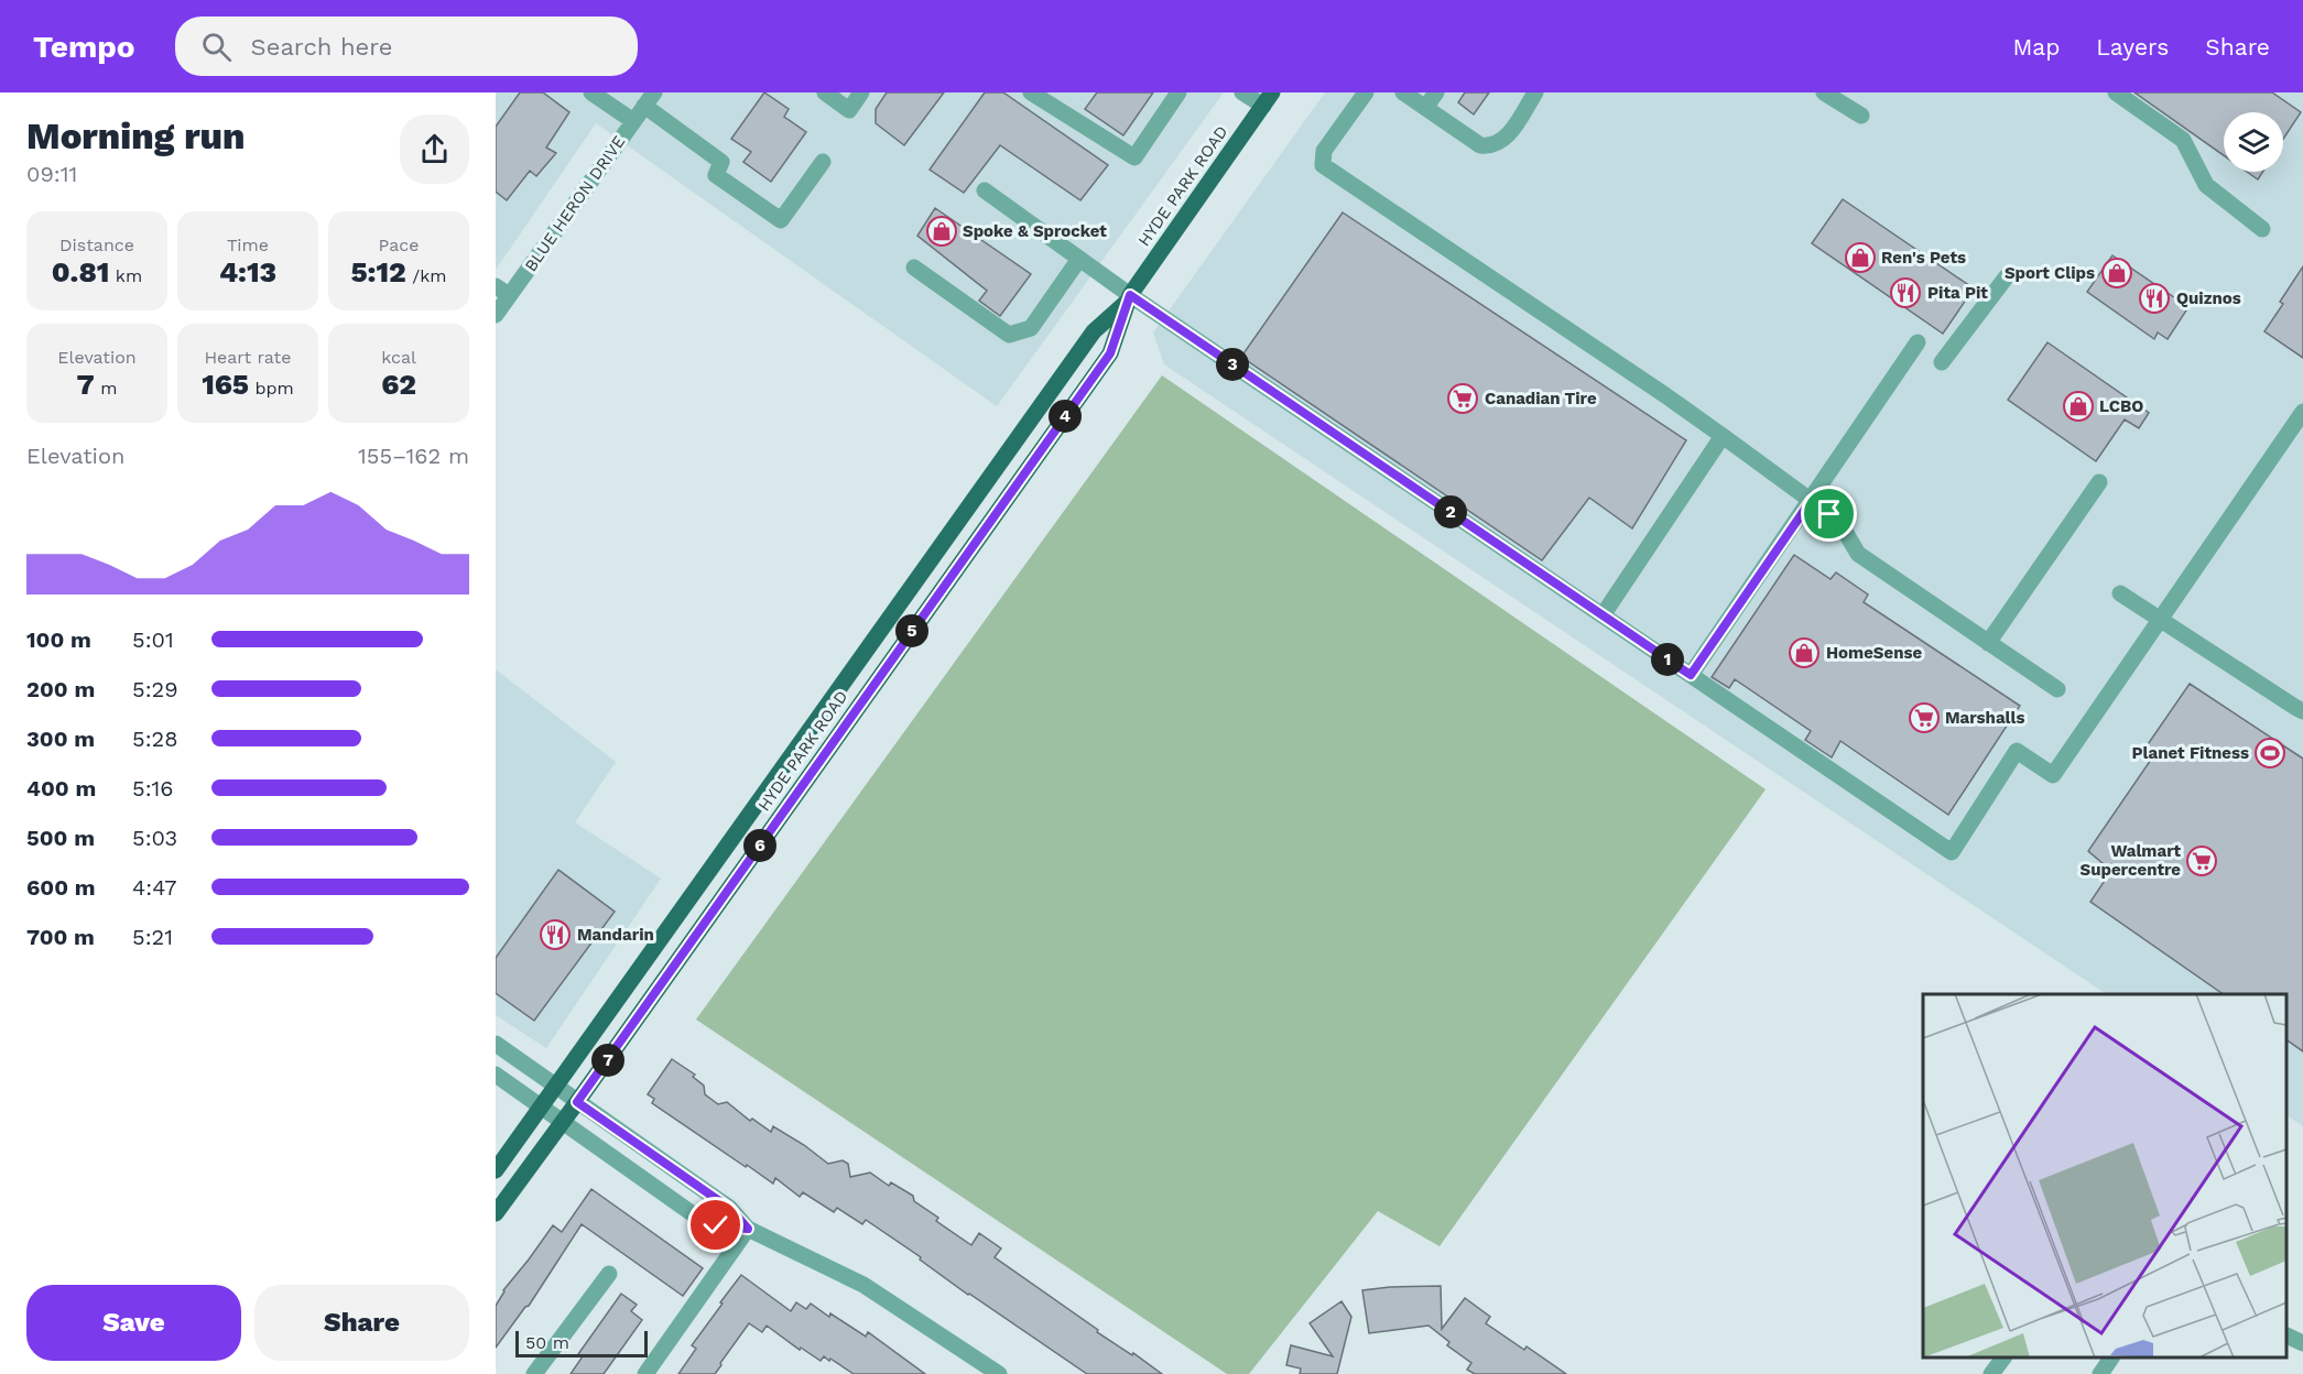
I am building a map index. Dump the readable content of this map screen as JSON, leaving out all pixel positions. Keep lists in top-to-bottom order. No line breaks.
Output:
{"streets":{"main road":["HYDE PARK ROAD"],"street":["BLUE HERON DRIVE"]},"places":{"shop":["Spoke & Sprocket","Ren's Pets","Sport Clips","LCBO","HomeSense"],"restaurant":["Pita Pit","Quiznos","Mandarin"],"supermarket":["Canadian Tire","Marshalls","Walmart Supercentre"],"sports":["Planet Fitness"]},"scale_bar":"50 m","page":{"header":"Tempo","search":"Search here","nav":["Map","Layers","Share"],"heading":["Morning run","09:11"],"stats":[["Distance","0.81 km"],["Time","4:13"],["Pace","5:12 /km"],["Elevation","7 m"],["Heart rate","165 bpm"],["kcal","62"]],"pins":["3","4","2","5","1","6","7"],"chart":["Elevation","155–162 m"],"list":[{"name":"100 m","note":"5:01"},{"name":"200 m","note":"5:29"},{"name":"300 m","note":"5:28"},{"name":"400 m","note":"5:16"},{"name":"500 m","note":"5:03"},{"name":"600 m","note":"4:47"},{"name":"700 m","note":"5:21"}],"buttons":["Save","Share"],"scale":"50 m"}}
